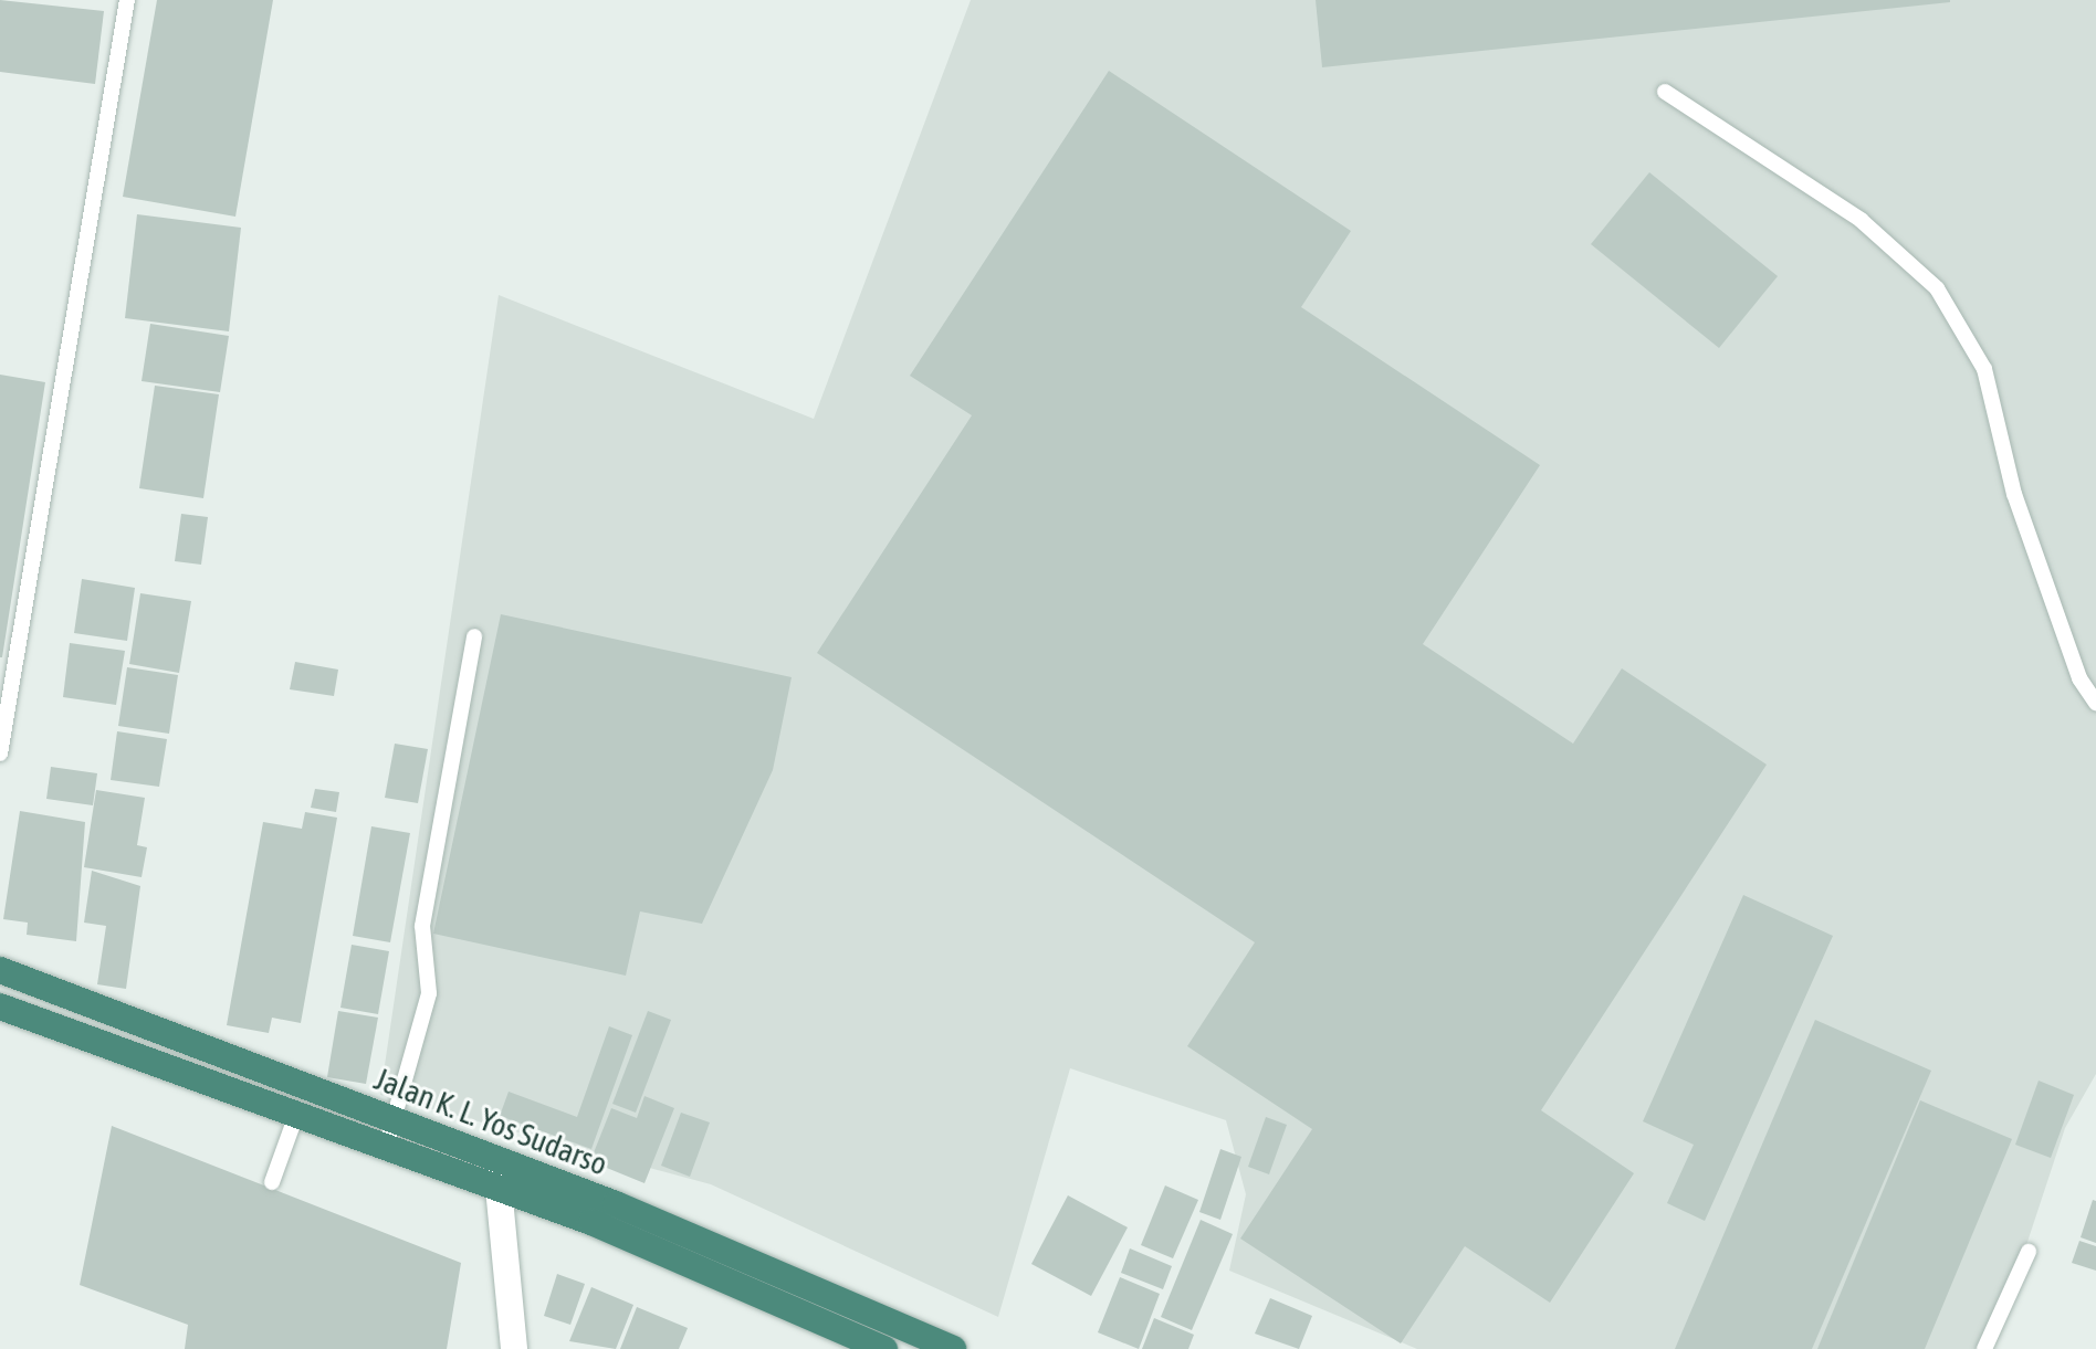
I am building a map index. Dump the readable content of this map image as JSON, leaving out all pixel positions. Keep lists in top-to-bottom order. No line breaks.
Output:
{"streets":{"highway":["Jalan K. L. Yos Sudarso"]}}
